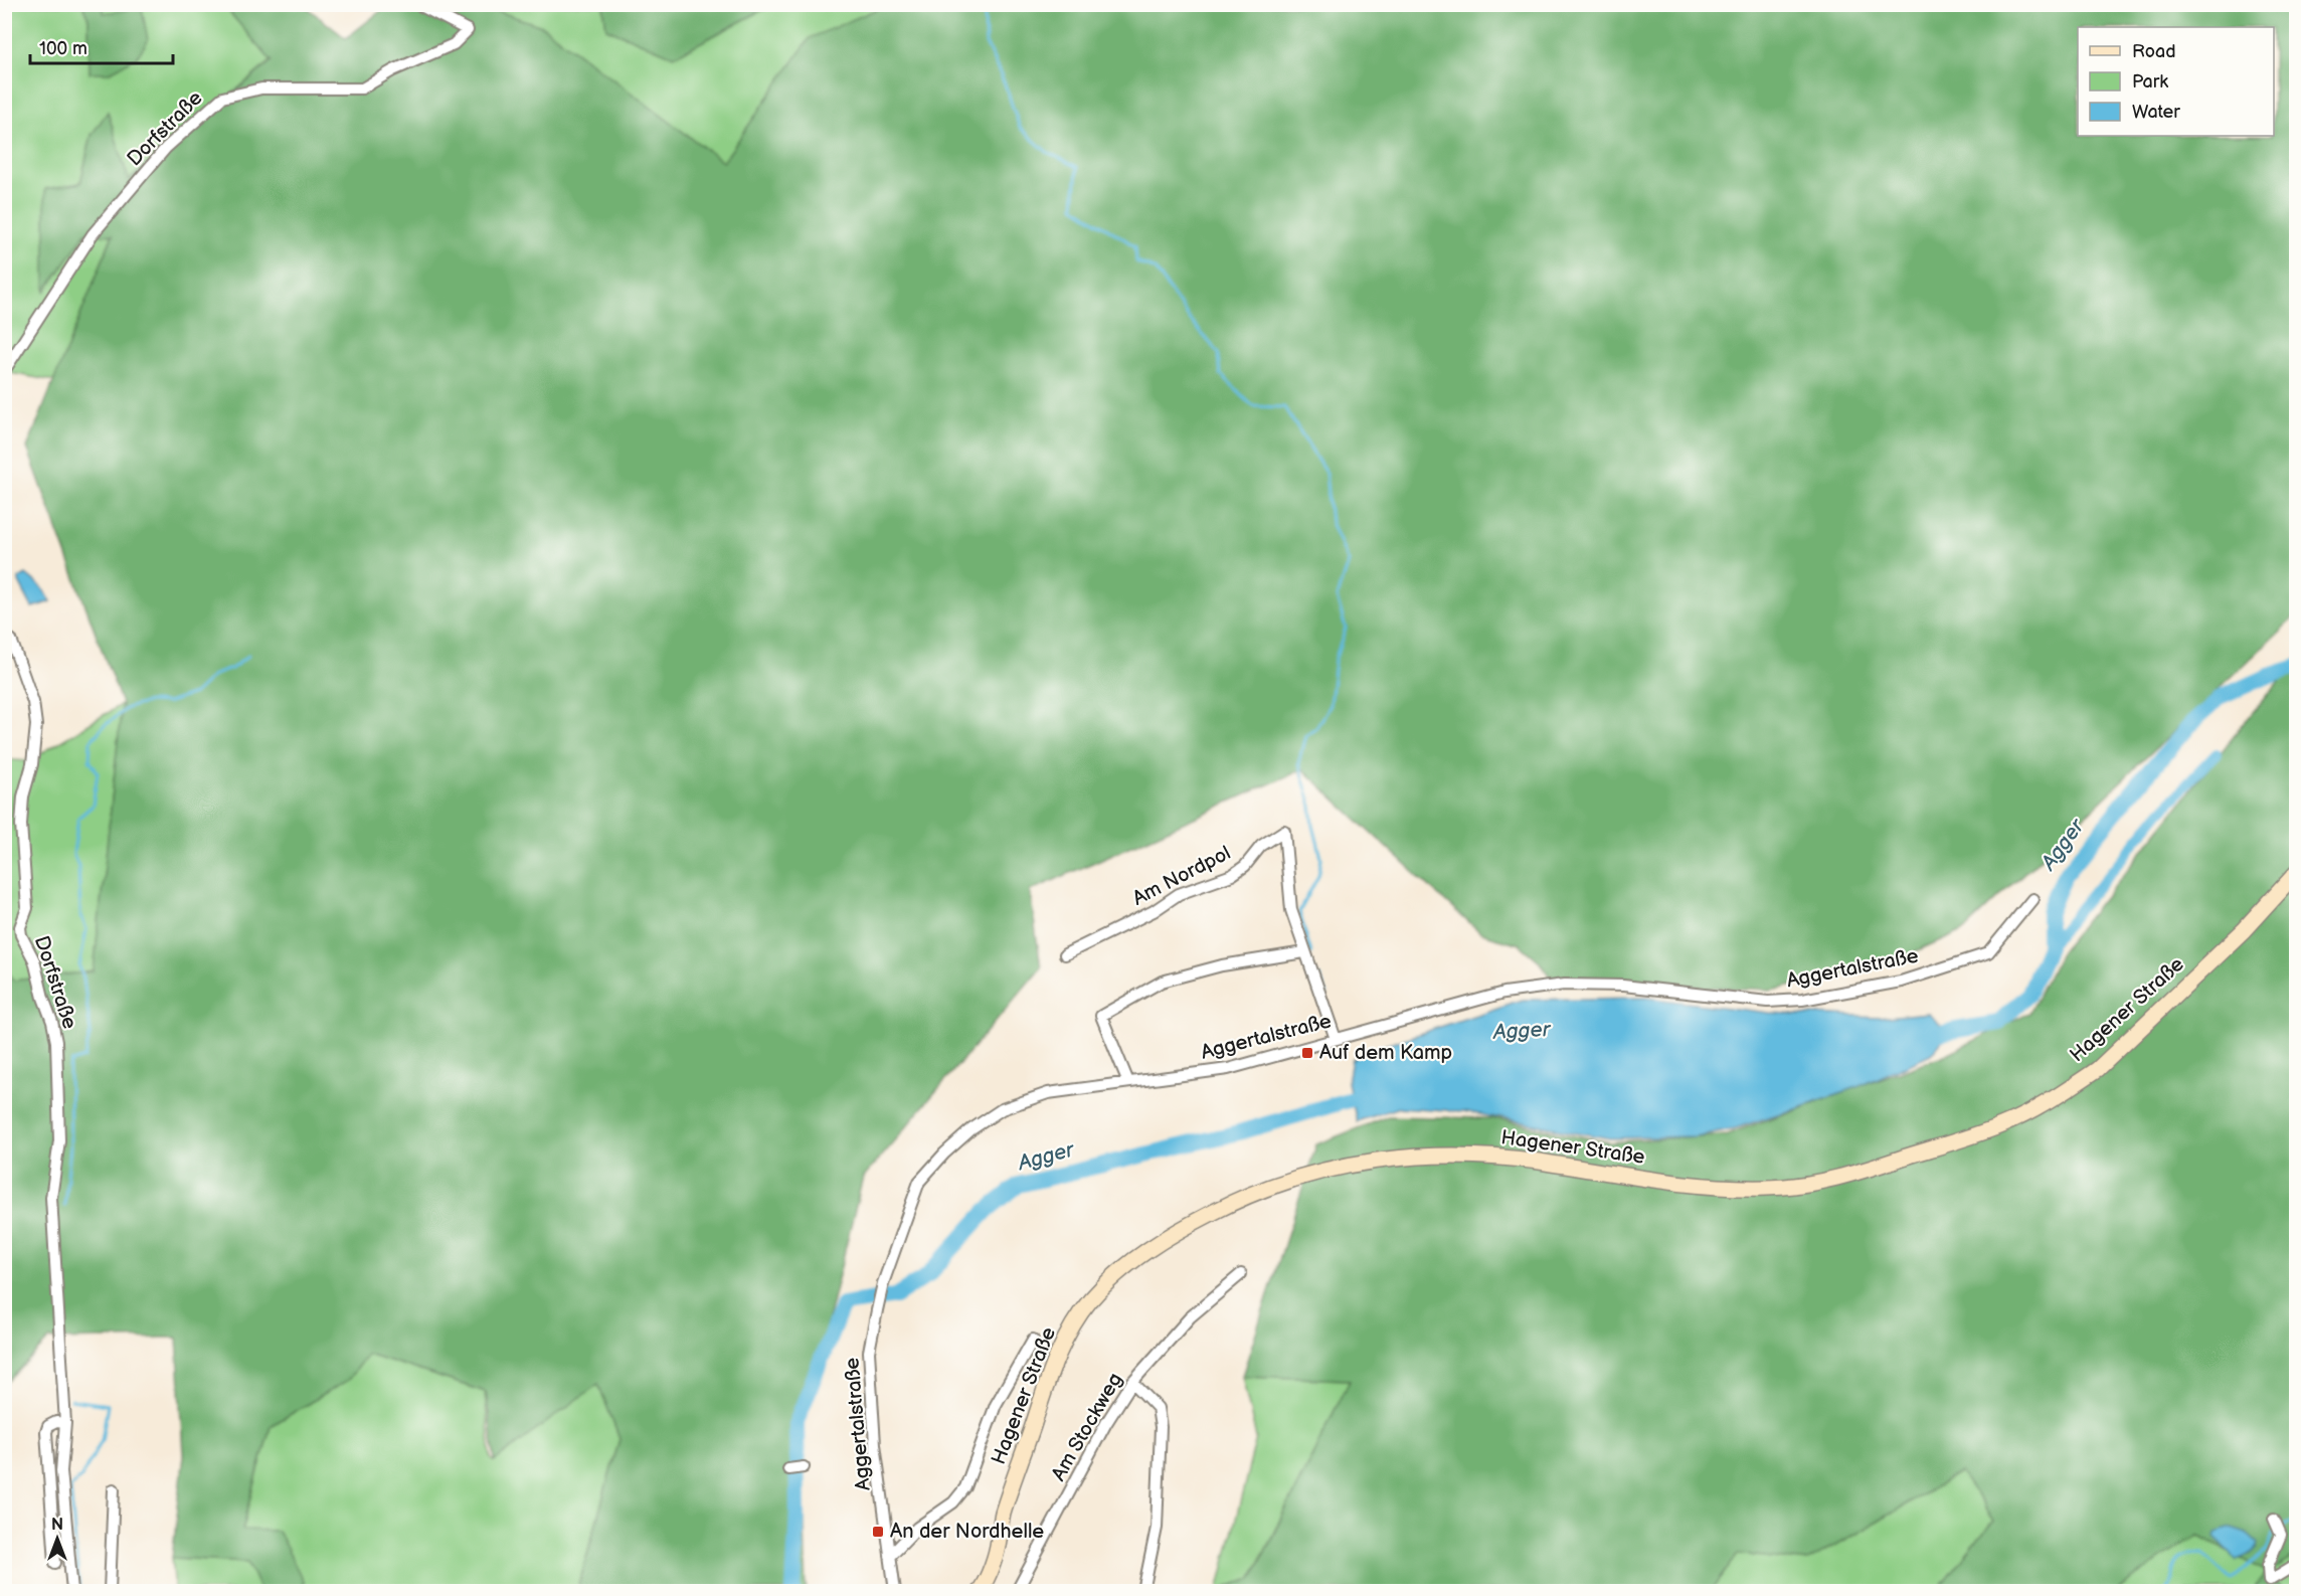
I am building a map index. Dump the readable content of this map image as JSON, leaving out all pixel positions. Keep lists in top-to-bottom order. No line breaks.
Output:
{"streets":{"main road":["Hagener Straße"],"street":["Dorfstraße","Am Nordpol","Aggertalstraße","Am Stockweg"]},"water":["Agger"],"places":{"transit":["Auf dem Kamp","An der Nordhelle"]},"legend":["Road","Park","Water"],"scale_bar":"100 m","north":"top"}
